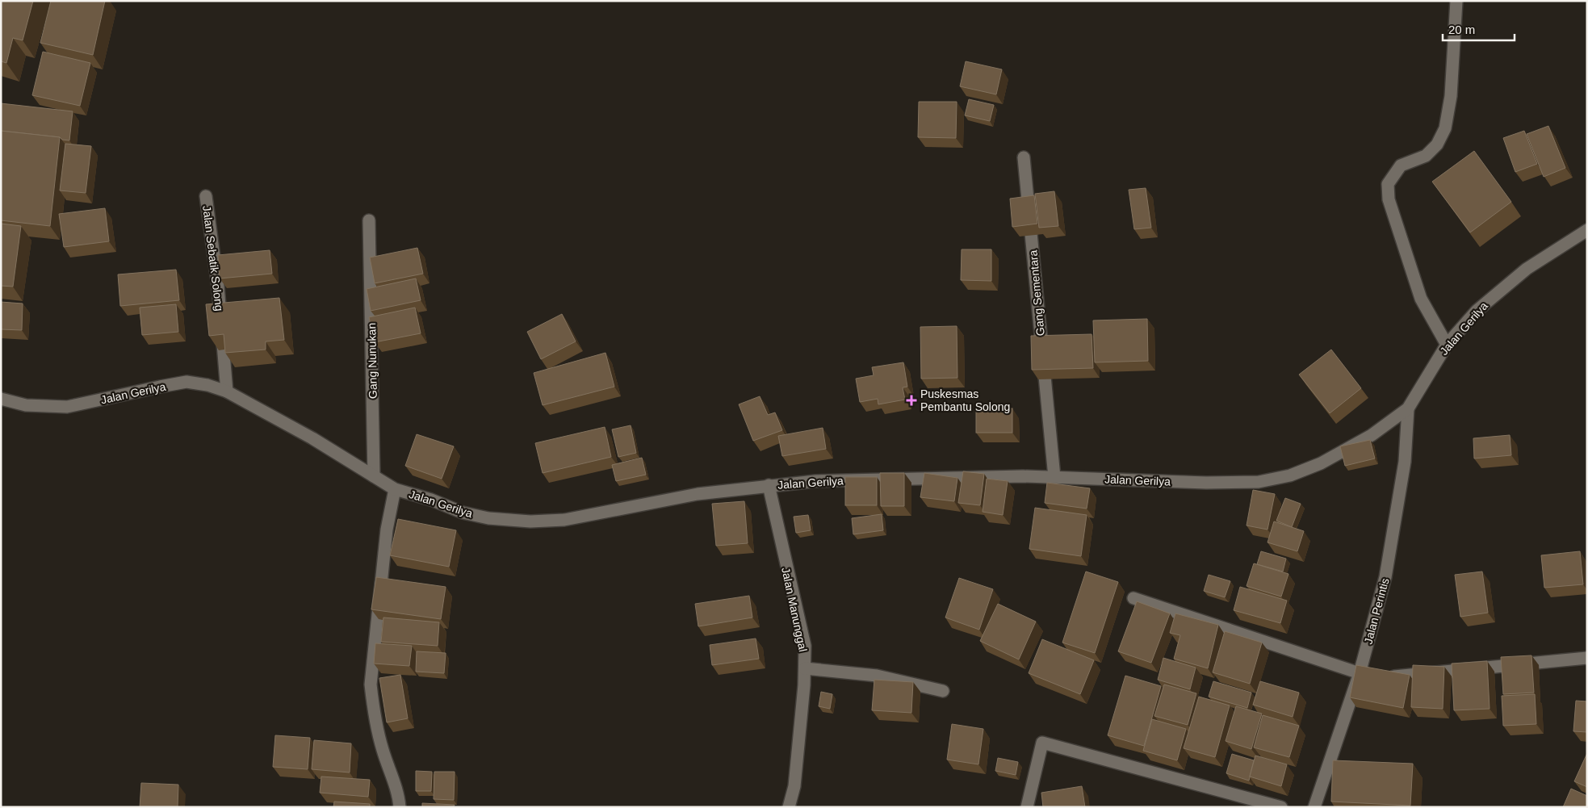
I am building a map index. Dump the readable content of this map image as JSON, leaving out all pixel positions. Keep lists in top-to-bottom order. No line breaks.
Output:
{"streets":{"street":["Jalan Sebatik Solong","Gang Sementara","Jalan Gerilya","Gang Nunukan","Jalan Manunggal","Jalan Perintis"]},"crossings":[["Jalan Sebatik Solong","Jalan Gerilya"],["Gang Sementara","Jalan Gerilya"],["Jalan Gerilya","Gang Nunukan"],["Jalan Gerilya","Jalan Manunggal"],["Jalan Gerilya","Jalan Perintis"]],"places":{"health":["Puskesmas Pembantu Solong"]},"scale_bar":"20 m"}
